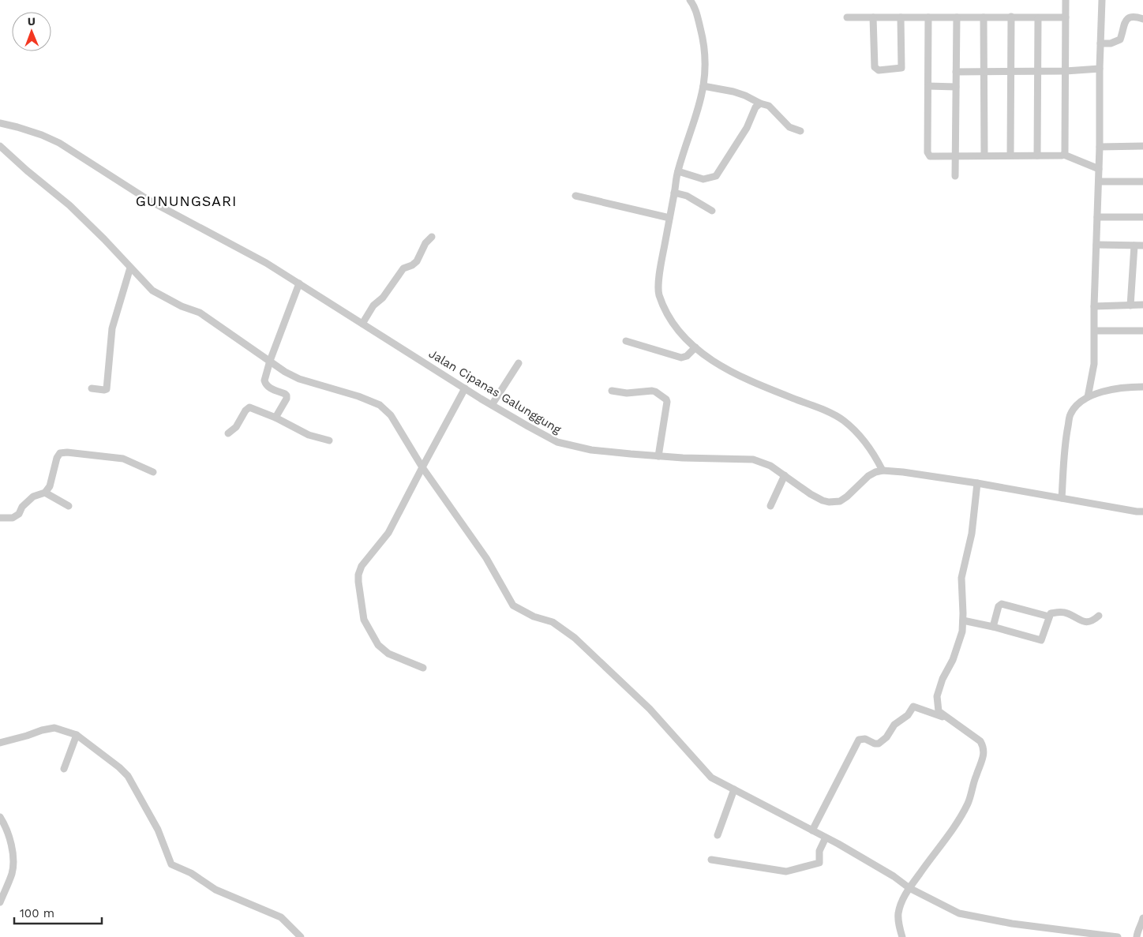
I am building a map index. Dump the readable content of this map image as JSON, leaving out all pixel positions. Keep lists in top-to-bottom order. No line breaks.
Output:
{"streets":{"street":["Jalan Cipanas Galunggung"]},"districts":["GUNUNGSARI"],"scale_bar":"100 m","north":"top"}
